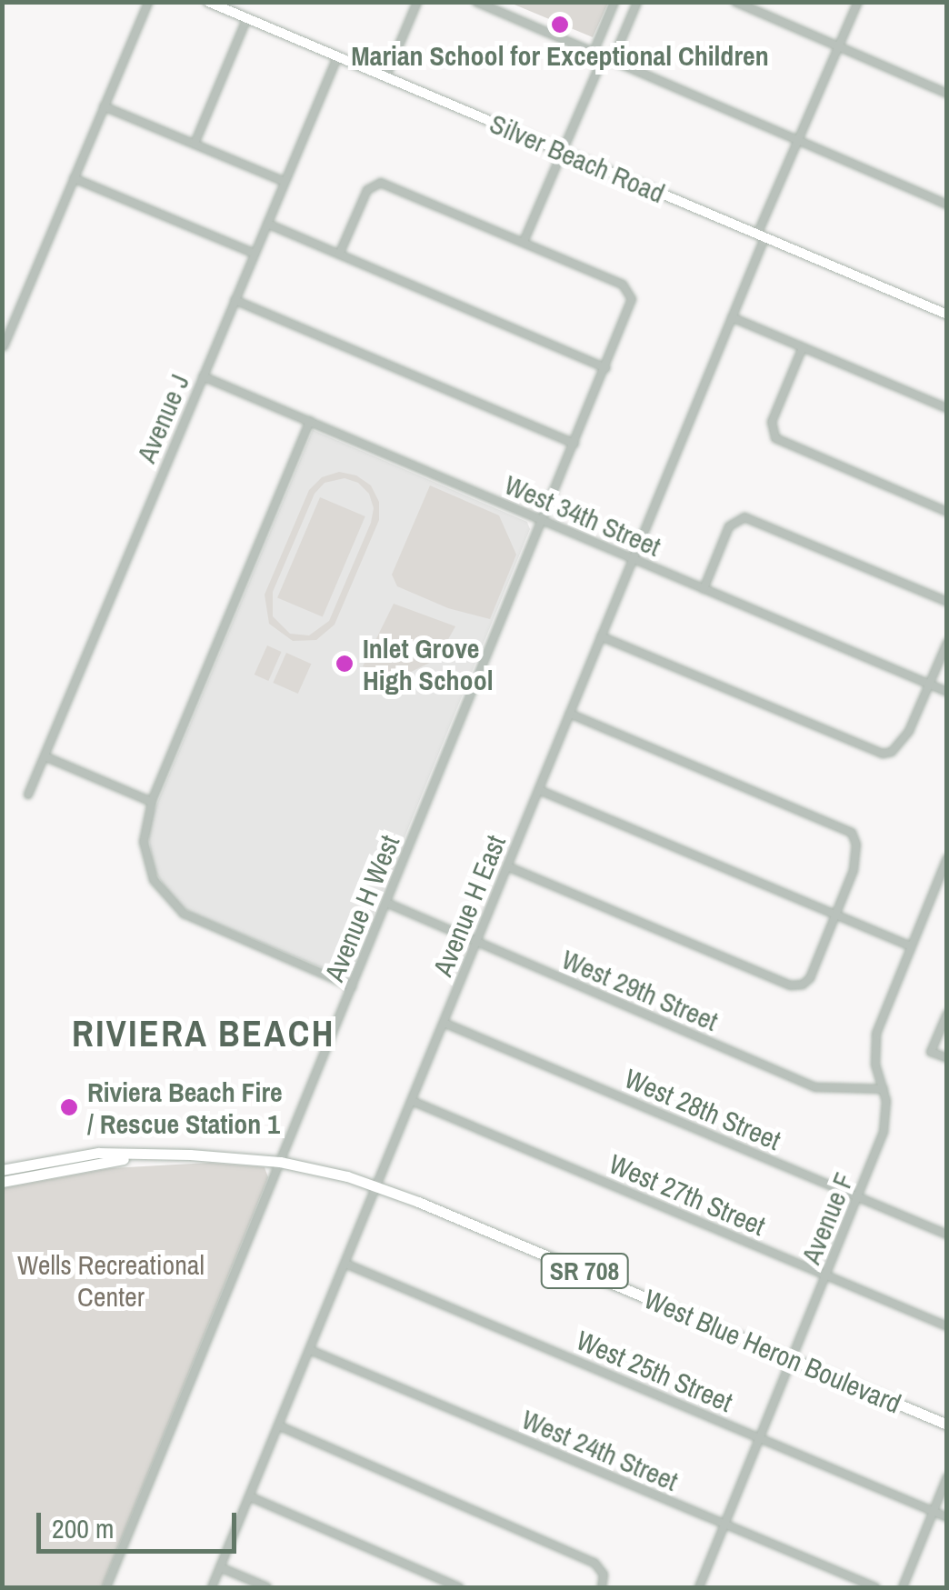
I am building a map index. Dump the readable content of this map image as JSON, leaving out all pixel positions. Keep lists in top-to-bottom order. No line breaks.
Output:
{"streets":{"main road":["SR 708","West Blue Heron Boulevard"],"street":["Silver Beach Road","Avenue J","West 34th Street","Avenue H East","Avenue H West","West 29th Street","West 28th Street","West 27th Street","Avenue F","West 25th Street","West 24th Street"]},"crossings":[["Silver Beach Road","Avenue J"],["Silver Beach Road","Avenue H East"],["Avenue J","West 34th Street"],["West 34th Street","Avenue H East"],["West 34th Street","Avenue H West"],["Avenue H East","West 29th Street"],["Avenue H East","West 28th Street"],["Avenue H East","West 27th Street"],["Avenue H East","West Blue Heron Boulevard"],["Avenue H East","West 25th Street"],["Avenue H East","West 24th Street"],["Avenue H West","West 29th Street"],["Avenue H West","West Blue Heron Boulevard"],["West 29th Street","Avenue F"],["West 28th Street","Avenue F"],["West 27th Street","Avenue F"],["Avenue F","West Blue Heron Boulevard"],["Avenue F","West 25th Street"],["Avenue F","West 24th Street"]],"districts":["RIVIERA BEACH"],"parks":["Wells Recreational Center"],"places":["Marian School for Exceptional Children","Inlet Grove High School","Riviera Beach Fire / Rescue Station 1"],"scale_bar":"200 m"}
